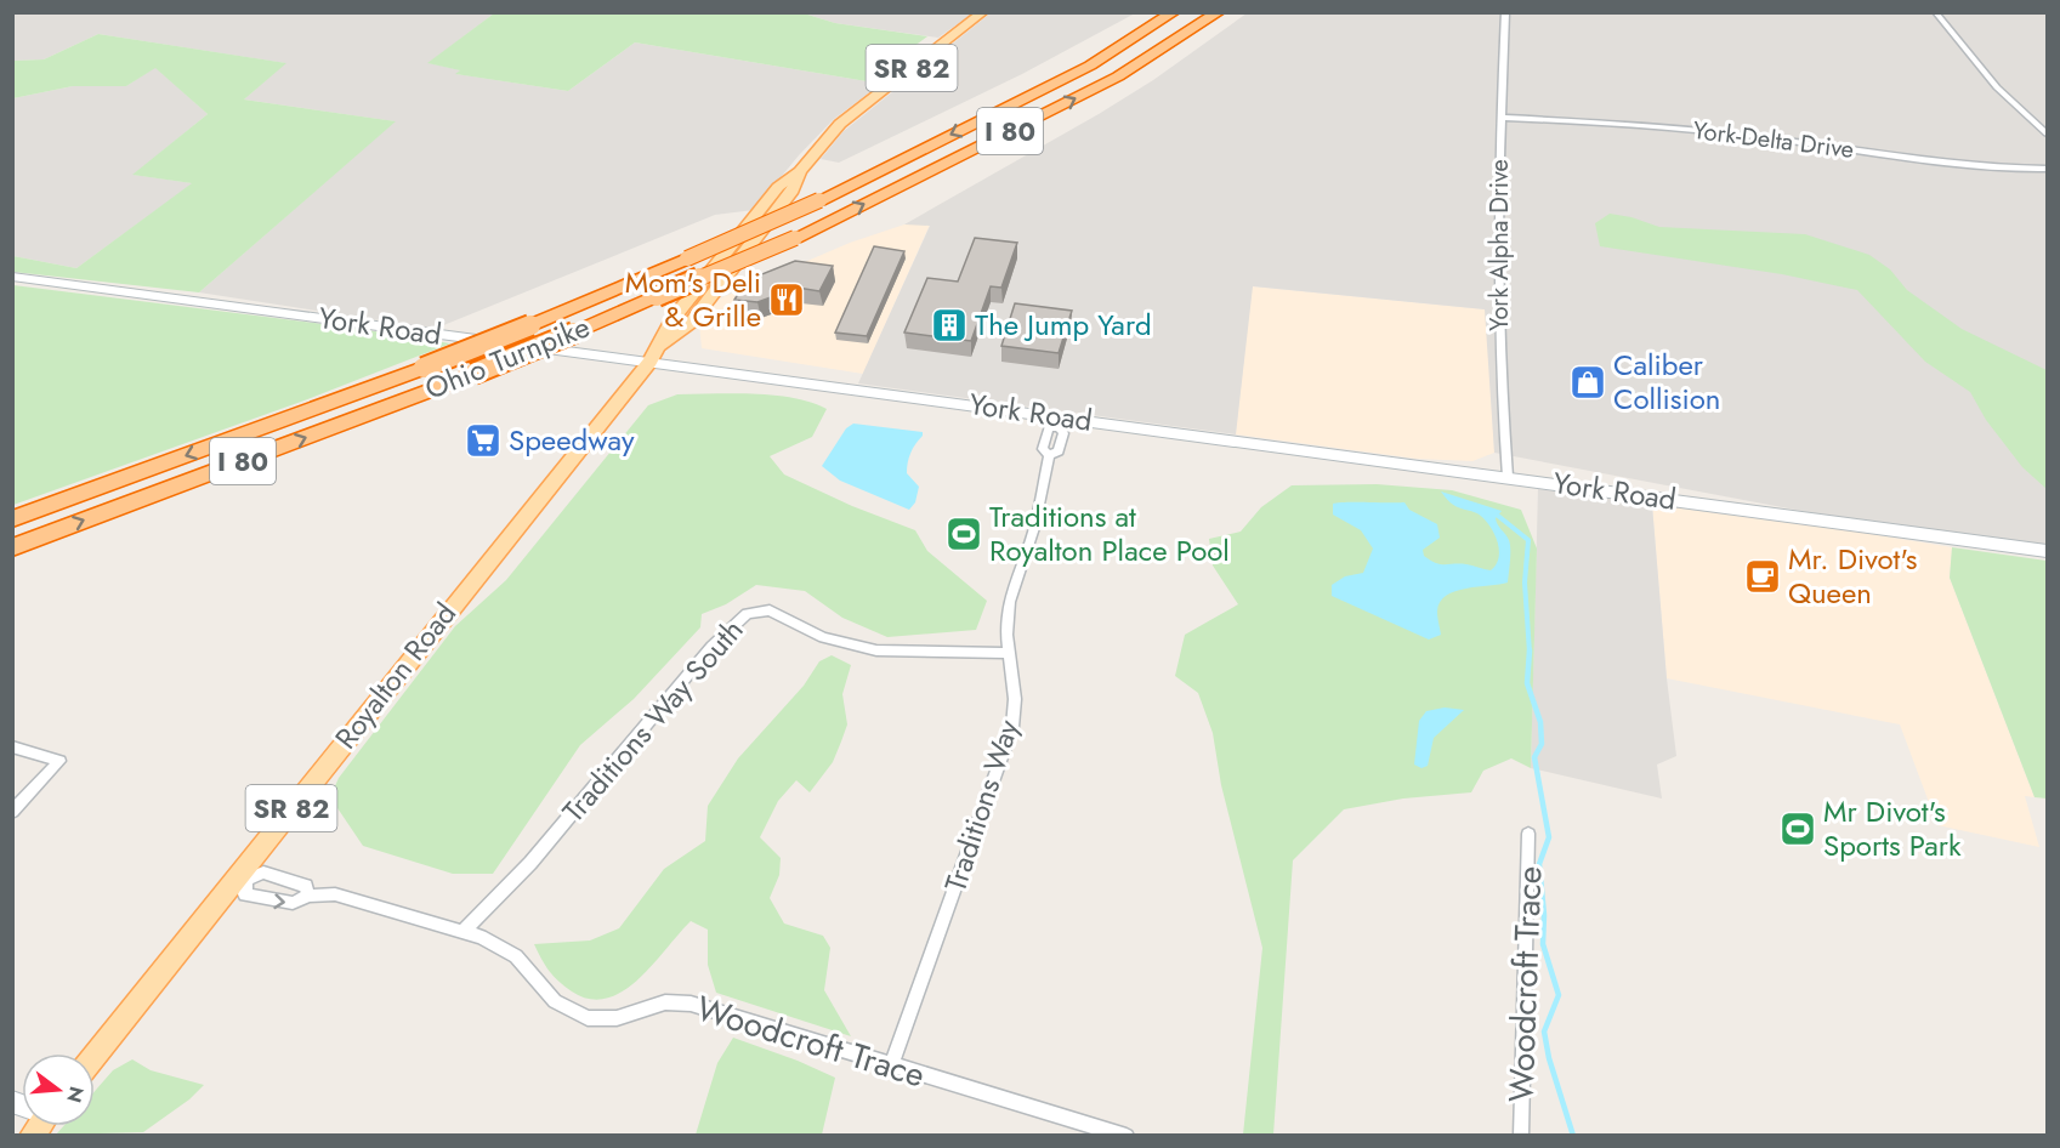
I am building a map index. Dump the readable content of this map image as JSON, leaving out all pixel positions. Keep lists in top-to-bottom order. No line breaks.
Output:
{"streets":{"highway":["I 80","Ohio Turnpike"],"main road":["SR 82","Royalton Road"],"street":["York-Delta Drive","York Alpha Drive","York Road","Traditions Way South","Traditions Way","Woodcroft Trace"]},"crossings":[["York-Delta Drive","York Alpha Drive"],["York Alpha Drive","York Road"],["York Road","Royalton Road"],["York Road","Traditions Way"],["Royalton Road","Woodcroft Trace"],["Traditions Way South","Traditions Way"],["Traditions Way South","Woodcroft Trace"],["Traditions Way","Woodcroft Trace"]],"places":{"restaurant":["Mom's Deli & Grille"],"building":["The Jump Yard"],"shop":["Caliber Collision"],"supermarket":["Speedway"],"sports":["Traditions at Royalton Place Pool","Mr Divot's Sports Park"],"cafe":["Mr. Divot's Queen"]},"north":"right"}
